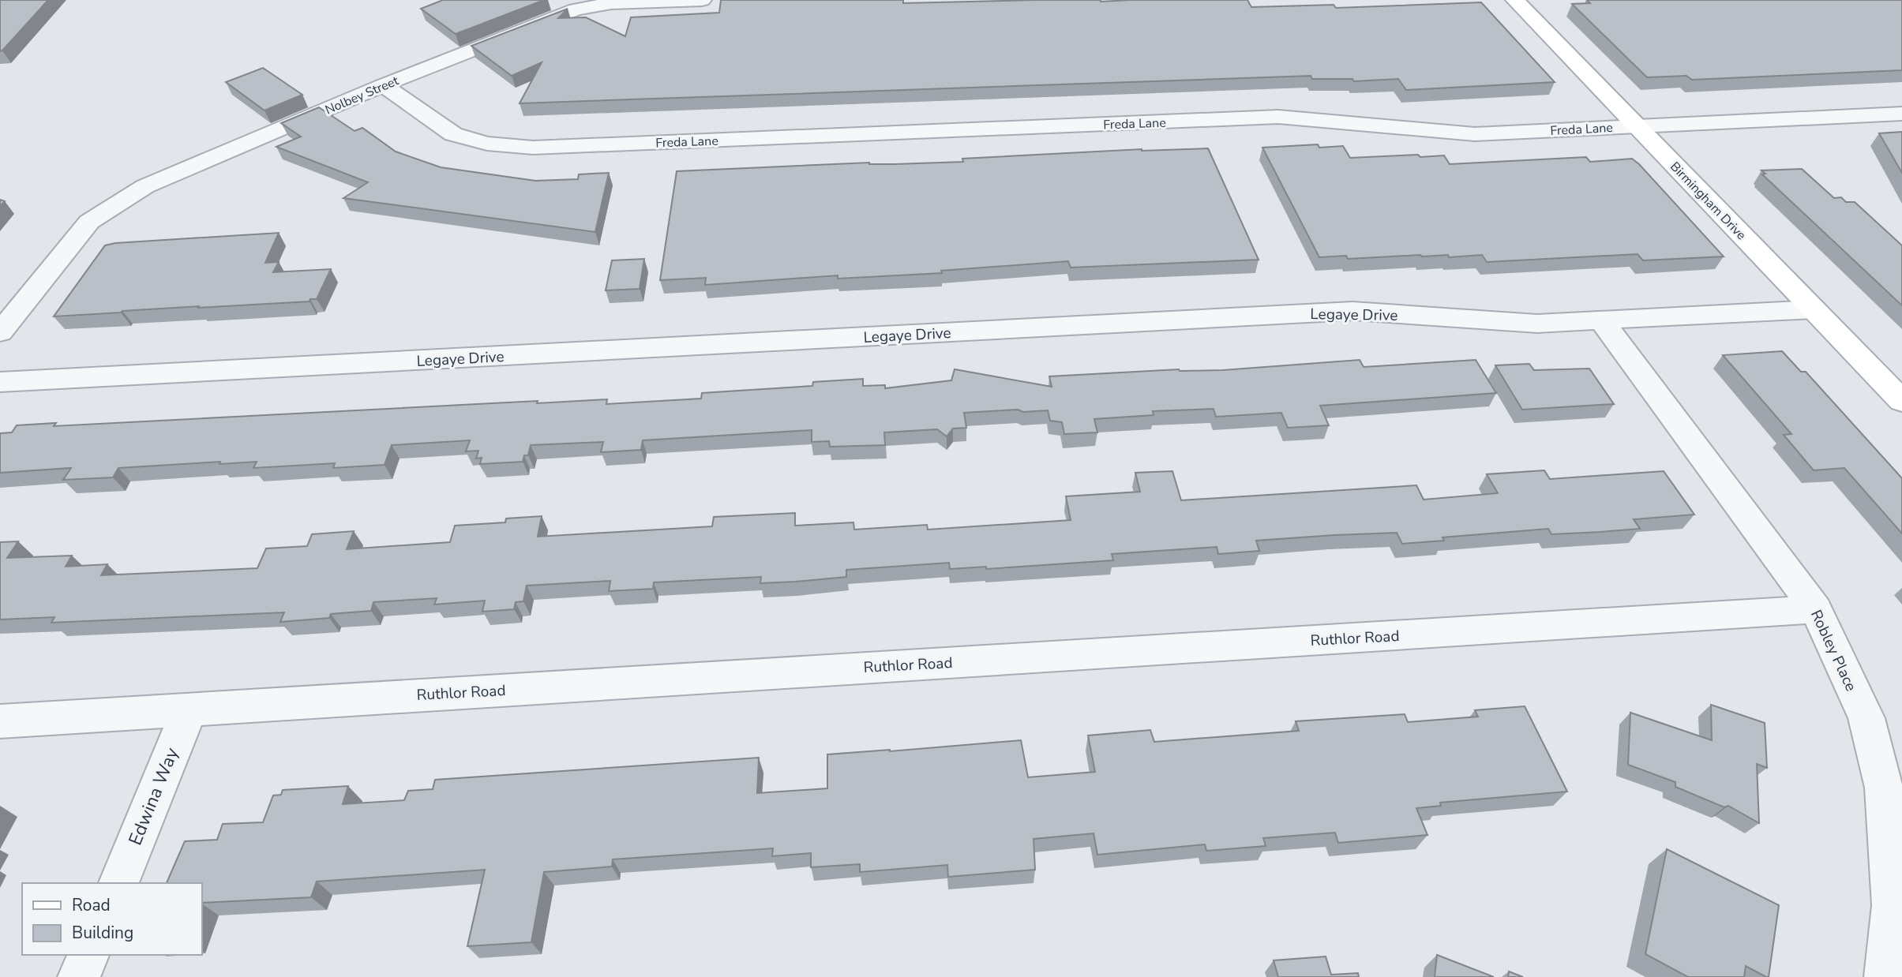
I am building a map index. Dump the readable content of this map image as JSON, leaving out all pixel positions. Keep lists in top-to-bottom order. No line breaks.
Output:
{"streets":{"main road":["Birmingham Drive"],"street":["Nolbey Street","Freda Lane","Legaye Drive","Ruthlor Road","Robley Place","Edwina Way"]},"crossings":[["Nolbey Street","Freda Lane"],["Freda Lane","Birmingham Drive"],["Birmingham Drive","Legaye Drive"],["Legaye Drive","Robley Place"],["Ruthlor Road","Robley Place"],["Ruthlor Road","Edwina Way"]],"legend":["Road","Building"]}
